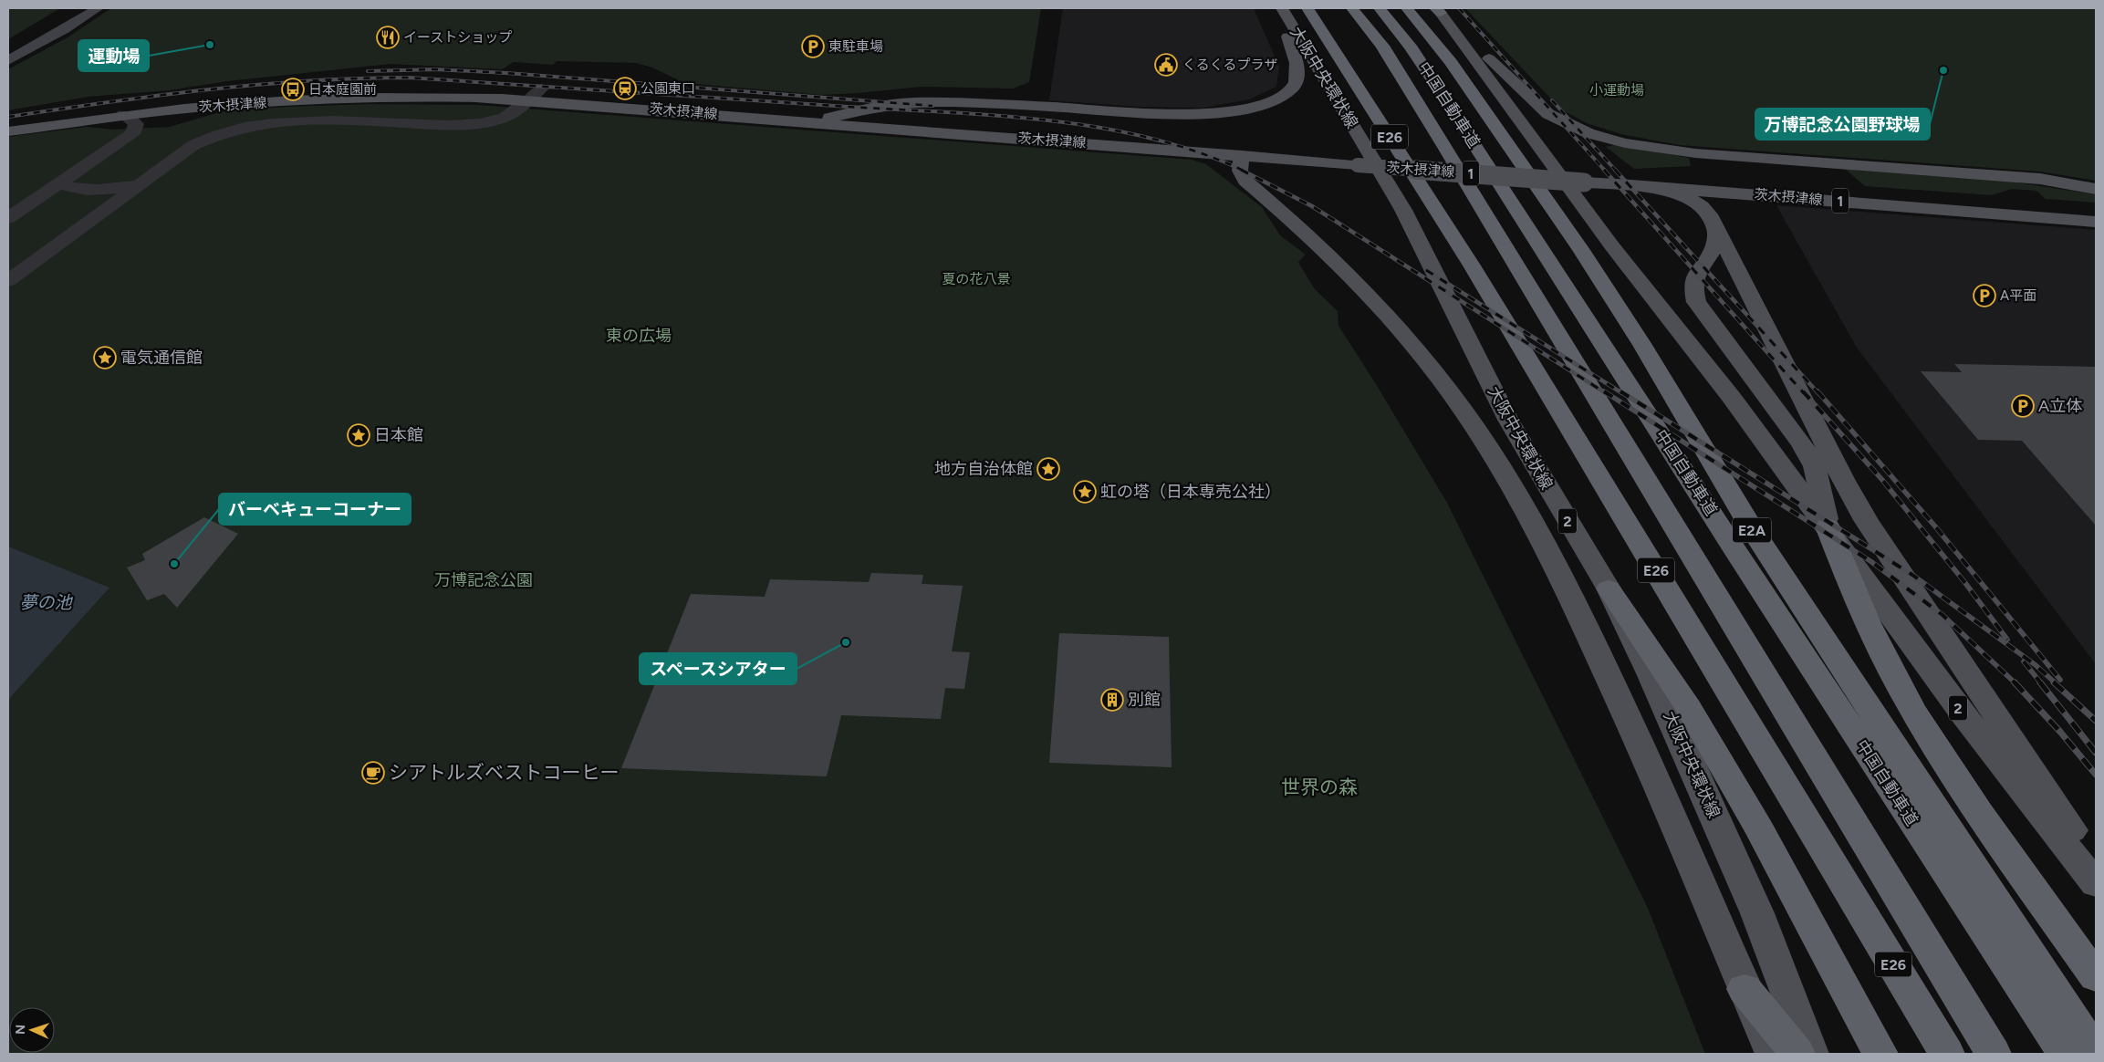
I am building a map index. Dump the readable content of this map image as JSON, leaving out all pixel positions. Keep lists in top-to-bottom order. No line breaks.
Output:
{"streets":{"highway":["中国自動車道","E26","E2A"],"main road":["大阪中央環状線","茨木摂津線","1","2"]},"crossings":[["大阪中央環状線","E26"]],"water":["夢の池"],"parks":["小運動場","夏の花八景","東の広場","万博記念公園","世界の森"],"places":{"restaurant":["イーストショップ"],"other":["運動場","万博記念公園野球場","バーベキューコーナー","スペースシアター"],"parking":["東駐車場","A平面","A立体"],"public building":["くるくるプラザ"],"station":["公園東口"],"bus stop":["日本庭園前"],"place":["電気通信館","日本館","地方自治体館","虹の塔（日本専売公社）"],"building":["別館"],"cafe":["シアトルズベストコーヒー"]},"north":"left"}
